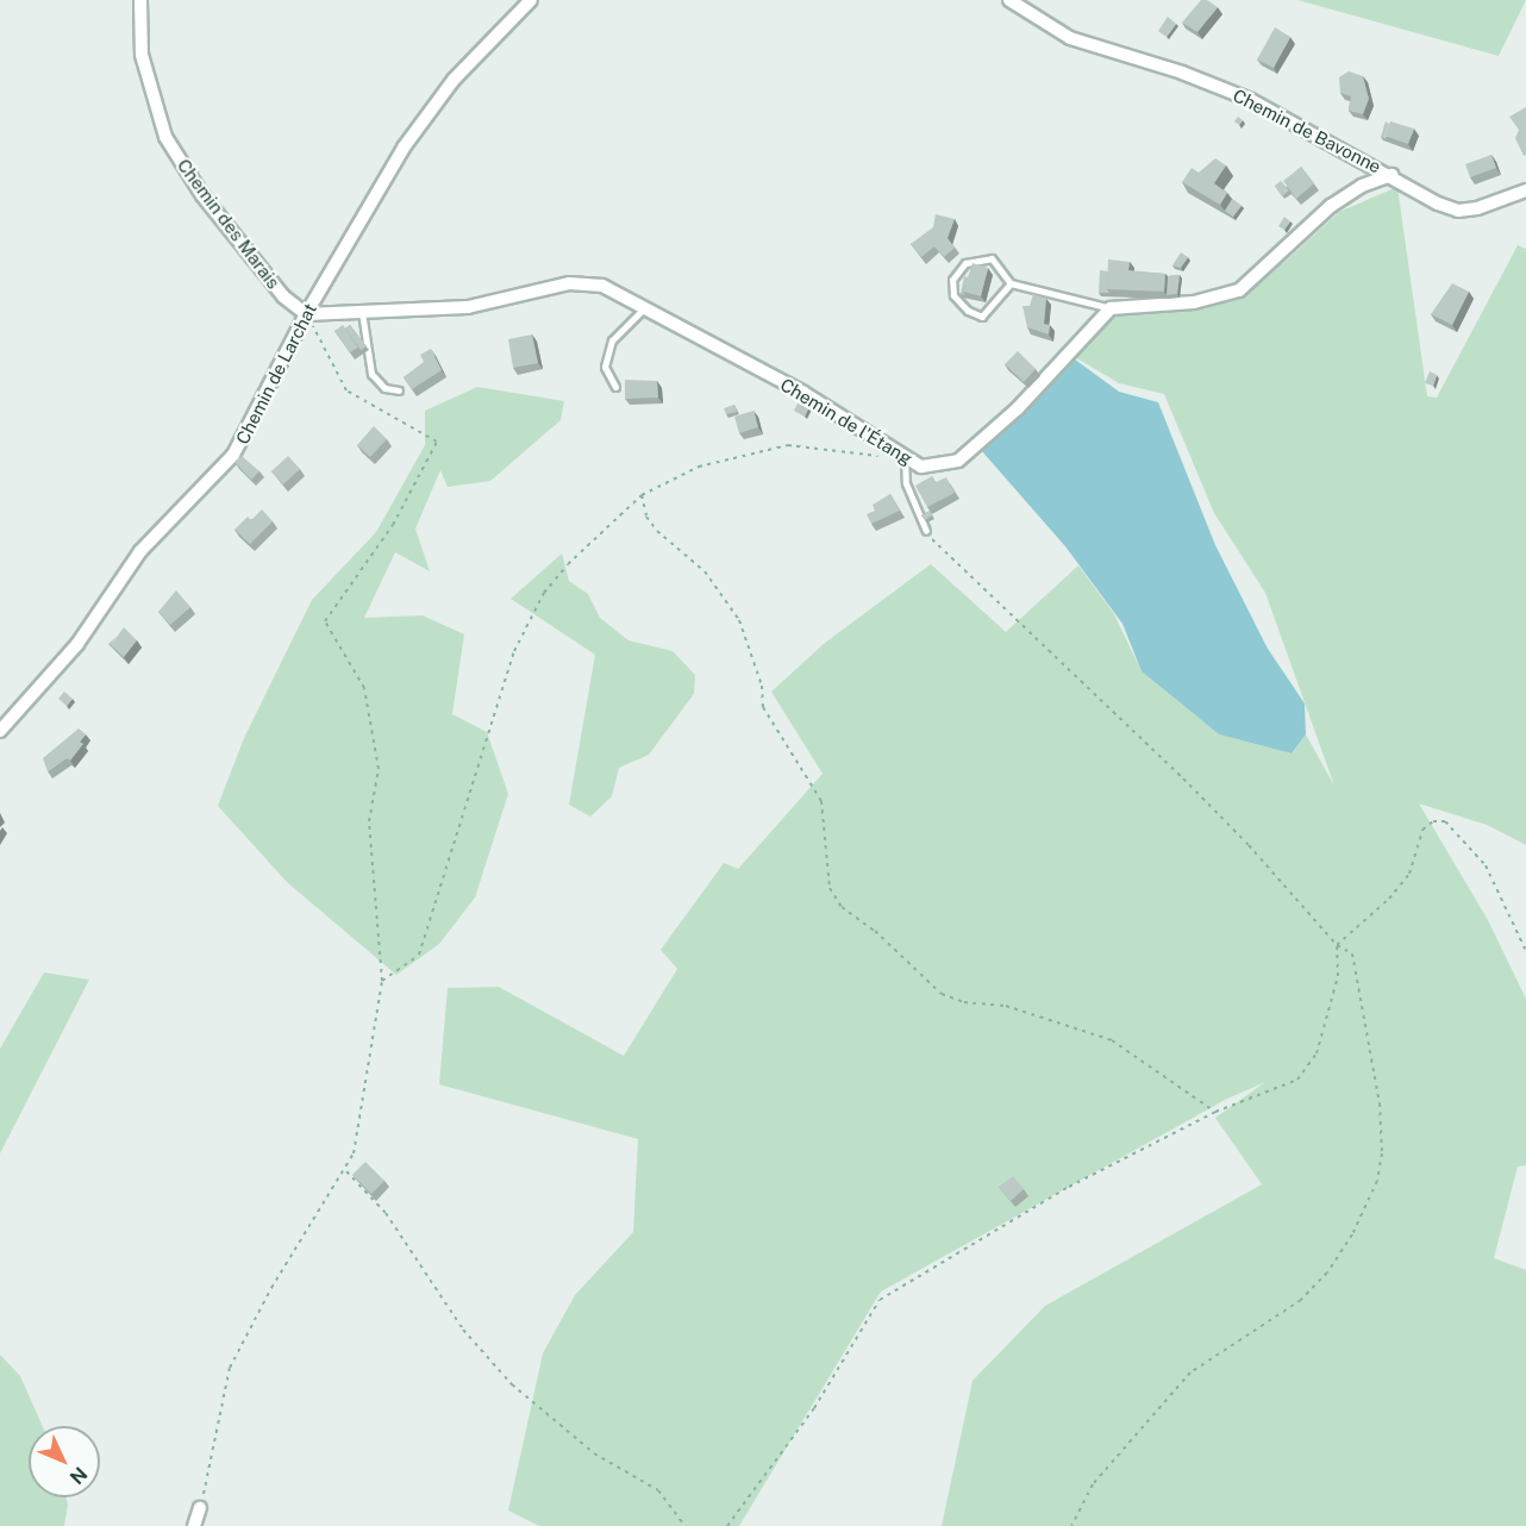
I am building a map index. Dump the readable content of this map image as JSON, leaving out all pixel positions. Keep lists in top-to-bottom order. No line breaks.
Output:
{"streets":{"street":["Chemin de Bavonne","Chemin des Marais","Chemin de Larchat","Chemin de l'Étang"]},"crossings":[["Chemin des Marais","Chemin de Larchat"],["Chemin des Marais","Chemin de l'Étang"],["Chemin de Larchat","Chemin de l'Étang"]],"north":"bottom right"}
